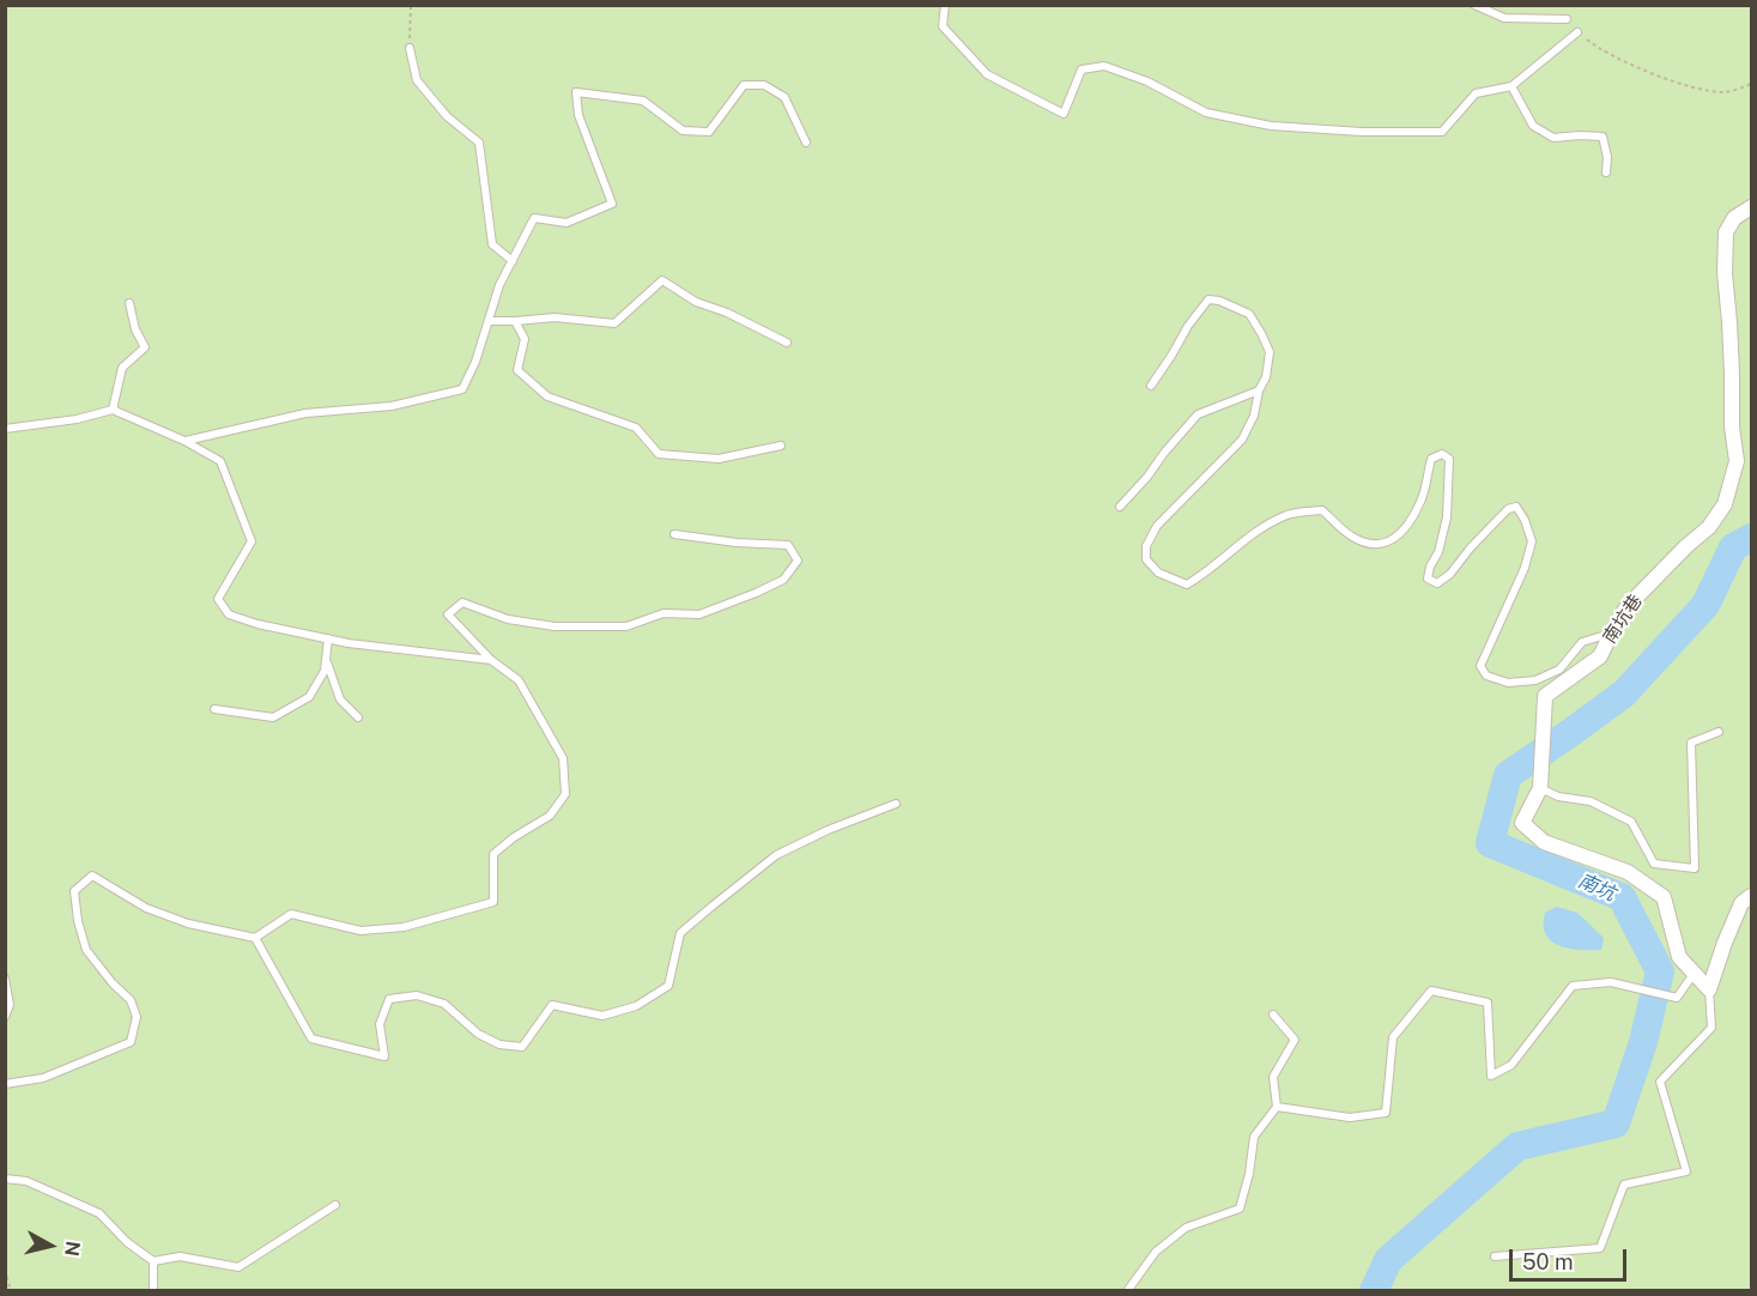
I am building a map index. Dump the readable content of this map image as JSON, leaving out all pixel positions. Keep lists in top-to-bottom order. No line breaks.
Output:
{"streets":{"street":["南坑巷"]},"water":["南坑"],"scale_bar":"50 m","north":"right"}
